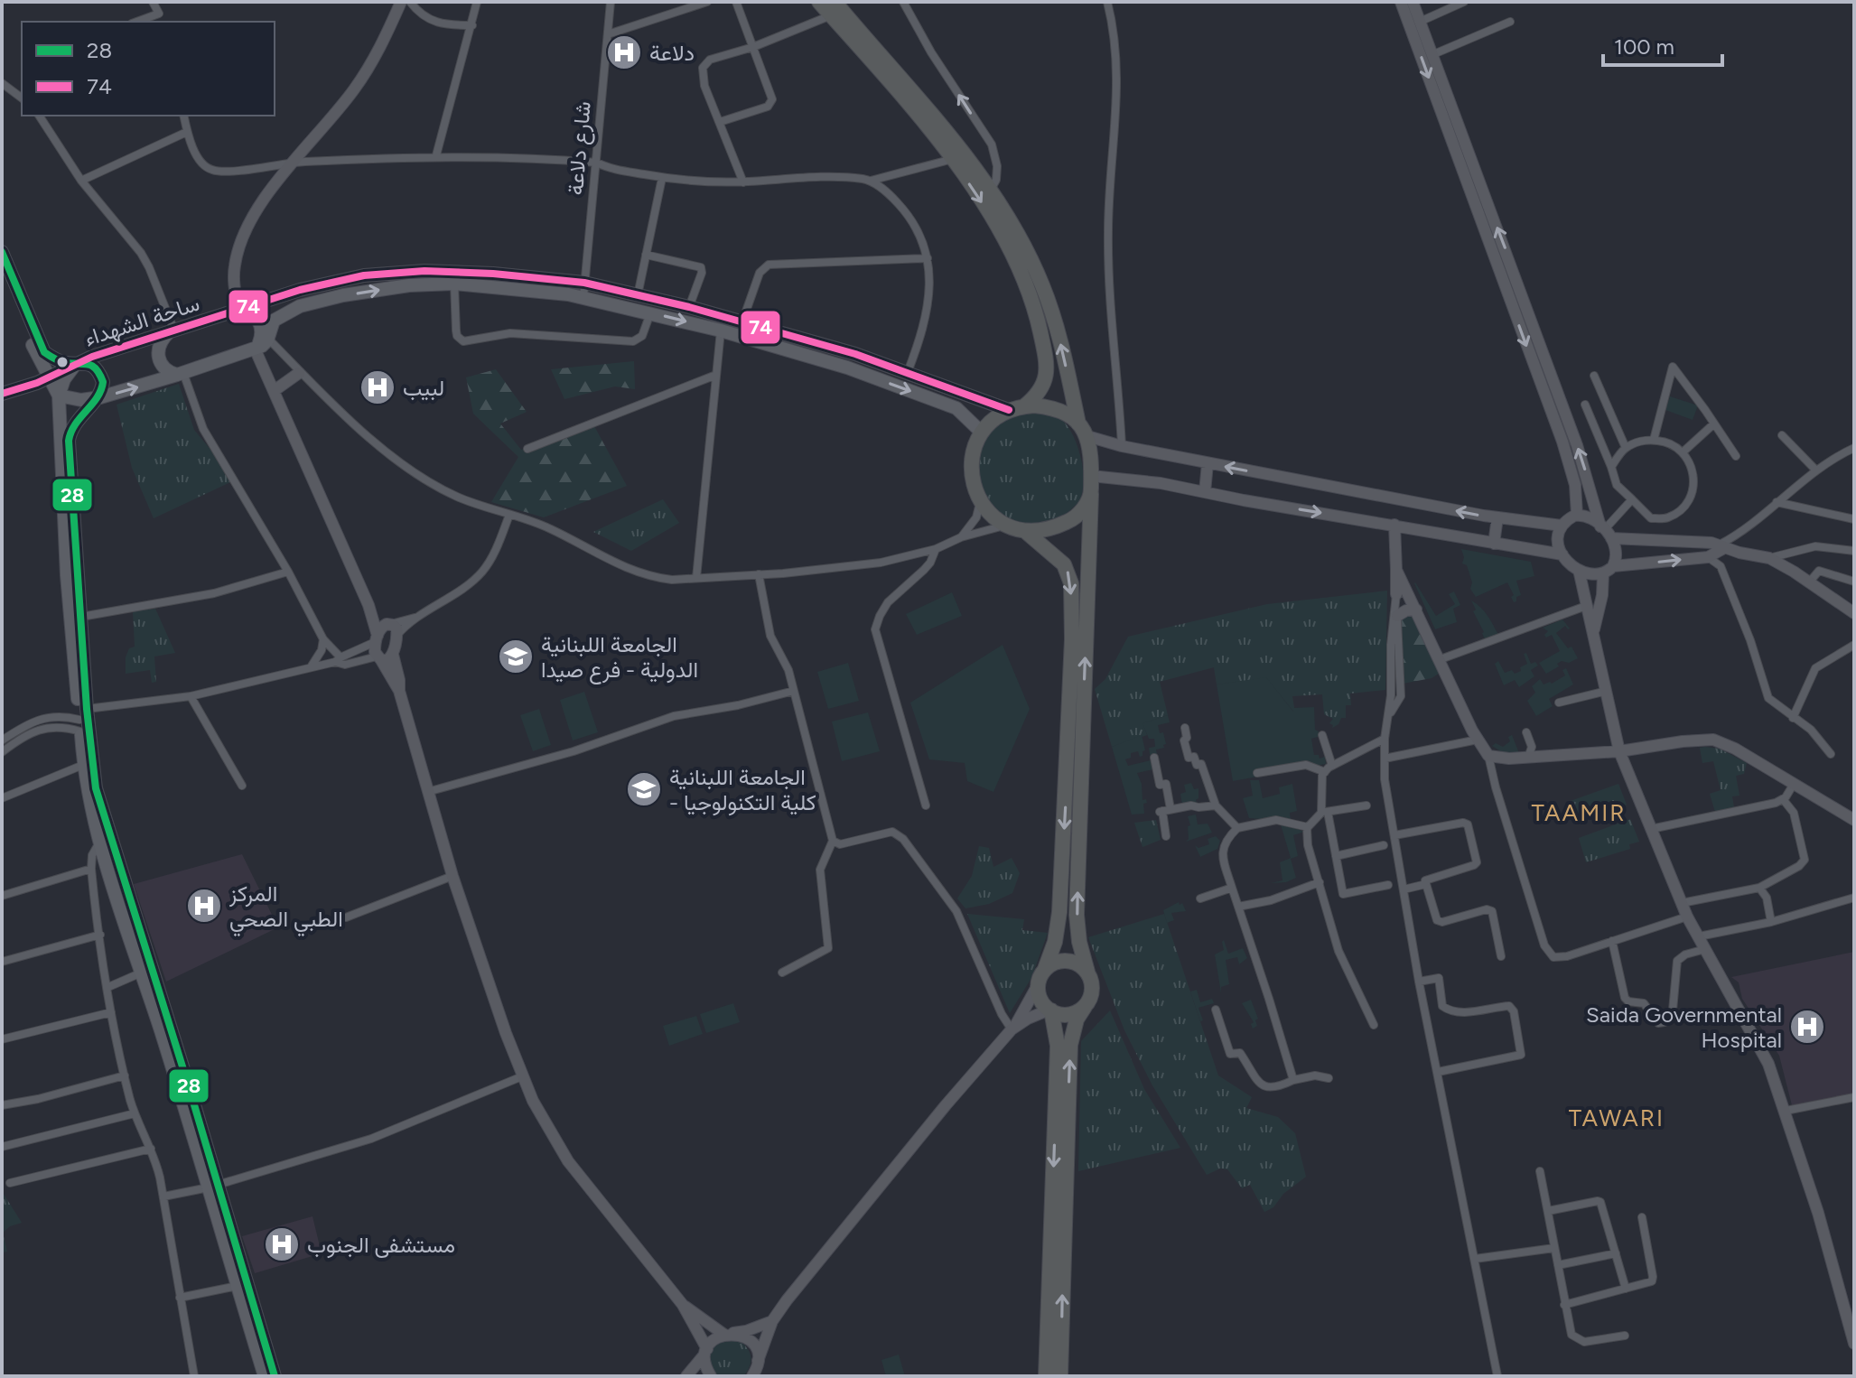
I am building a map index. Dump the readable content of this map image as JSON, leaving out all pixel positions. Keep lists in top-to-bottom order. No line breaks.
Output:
{"streets":{"main road":["ساحة الشهداء"],"street":["شارع دلاعة"]},"crossings":[["شارع دلاعة","ساحة الشهداء"]],"districts":["TAAMIR","TAWARI"],"places":{"hospital":["دلاعة","لبيب","المركز الطبي الصحي","Saida Governmental Hospital","مستشفى الجنوب"],"school or university":["الجامعة اللبنانية الدولية - فرع صيدا","الجامعة اللبنانية - كلية التكنولوجيا"]},"lines":["transit line 28","transit line 74"],"legend":["28","74"],"scale_bar":"100 m"}
